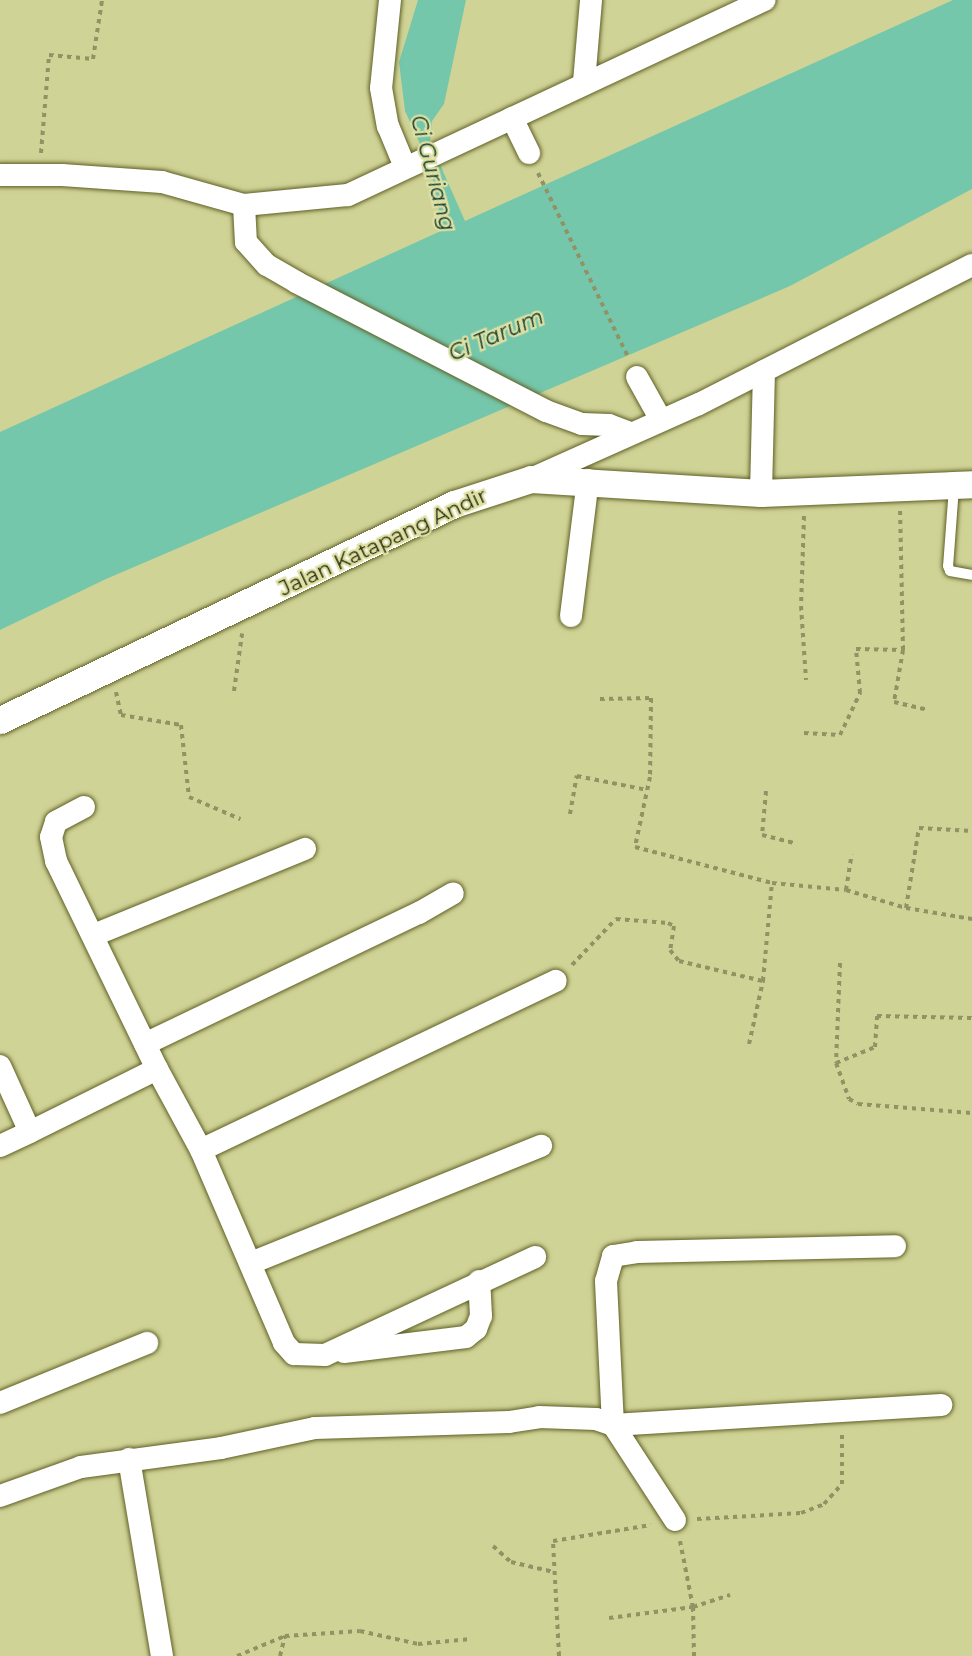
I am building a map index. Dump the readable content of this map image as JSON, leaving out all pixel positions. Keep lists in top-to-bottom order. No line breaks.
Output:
{"streets":{"street":["Jalan Katapang Andir"]},"water":["Ci Guriang","Ci Tarum"]}
